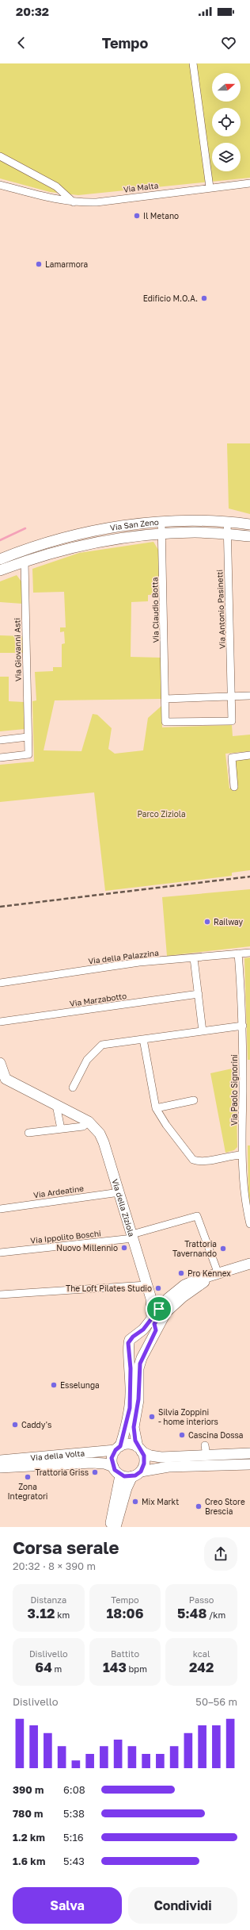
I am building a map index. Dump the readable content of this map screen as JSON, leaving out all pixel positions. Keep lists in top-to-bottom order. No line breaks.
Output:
{"streets":{"main road":["Via San Zeno","Via della Ziziola","Via della Volta"],"street":["Via Malta","Via Antonio Pasinetti","Via Claudio Botta","Via Giovanni Asti","Via della Palazzina","Via Marzabotto","Via Paolo Signorini","Via Ardeatine","Via Ippolito Boschi"]},"crossings":[["Via San Zeno","Via Antonio Pasinetti"],["Via San Zeno","Via Claudio Botta"],["Via San Zeno","Via Giovanni Asti"],["Via Antonio Pasinetti","Via Claudio Botta"],["Via della Palazzina","Via Paolo Signorini"],["Via Ardeatine","Via della Ziziola"],["Via della Ziziola","Via Ippolito Boschi"]],"parks":["Parco Ziziola"],"places":["Il Metano","Lamarmora","Edificio M.O.A.","Railway","Nuovo Millennio","Trattoria Tavernando","Pro Kennex","The Loft Pilates Studio","Esselunga","Silvia Zoppini - home interiors","Caddy's","Cascina Dossa","Trattoria Griss","Zona Integratori","Mix Markt","Creo Store Brescia"],"north":"right","page":{"status":"20:32","header":"Tempo","heading":["Corsa serale","20:32 · 8 × 390 m"],"stats":[["Distanza","3.12 km"],["Tempo","18:06"],["Passo","5:48 /km"],["Dislivello","64 m"],["Battito","143 bpm"],["kcal","242"]],"chart":["Dislivello","50–56 m"],"list":[{"name":"390 m","note":"6:08"},{"name":"780 m","note":"5:38"},{"name":"1.2 km","note":"5:16"},{"name":"1.6 km","note":"5:43"}],"buttons":["Salva","Condividi"]}}
